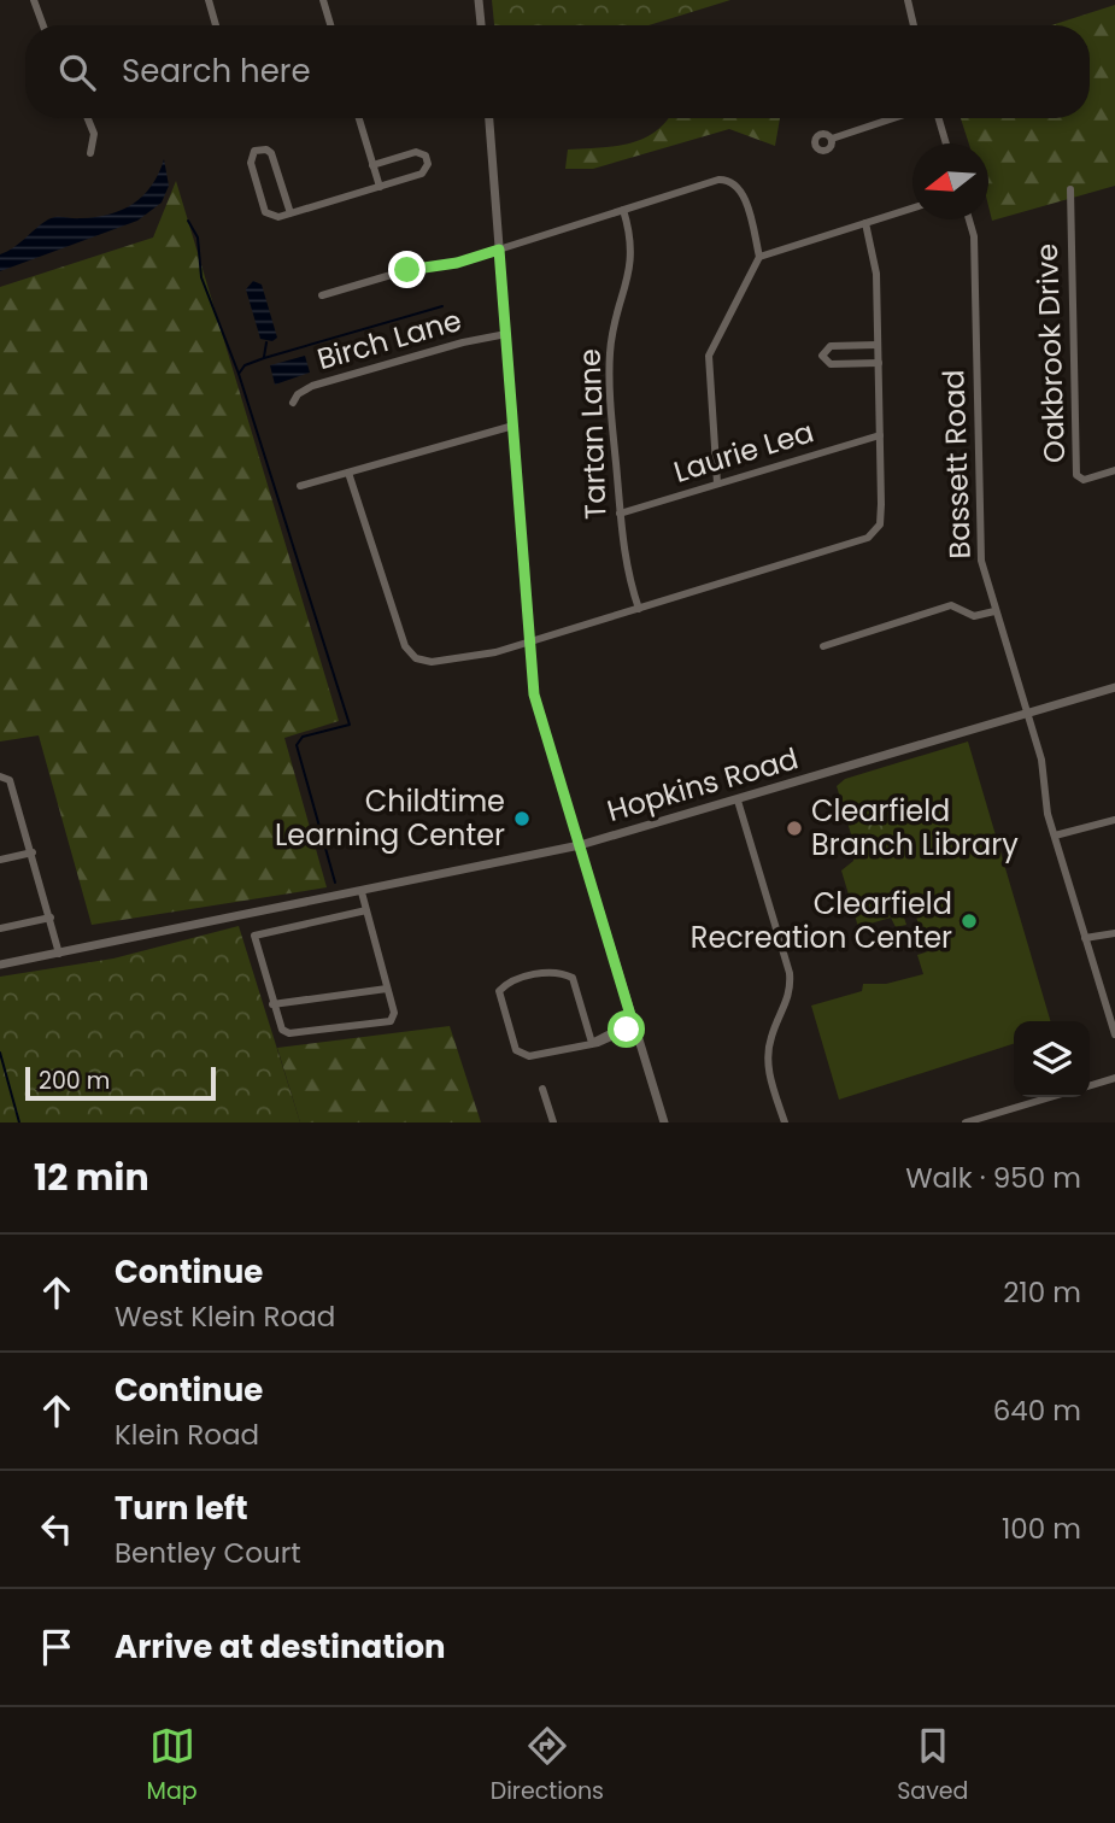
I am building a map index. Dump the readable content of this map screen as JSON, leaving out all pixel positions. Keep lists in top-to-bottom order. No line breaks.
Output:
{"streets":{"street":["Birch Lane","Oakbrook Drive","Tartan Lane","Laurie Lea","Bassett Road","Hopkins Road"]},"crossings":[["Tartan Lane","Laurie Lea"],["Bassett Road","Hopkins Road"]],"places":["Childtime Learning Center","Clearfield Branch Library","Clearfield Recreation Center"],"scale_bar":"200 m","north":"left","page":{"search":"Search here","scale":"200 m","heading":["12 min","Walk · 950 m"],"list":[["Continue","West Klein Road","210 m"],["Continue","Klein Road","640 m"],["Turn left","Bentley Court","100 m"],"Arrive at destination"],"nav":["Map","Directions","Saved"]}}
